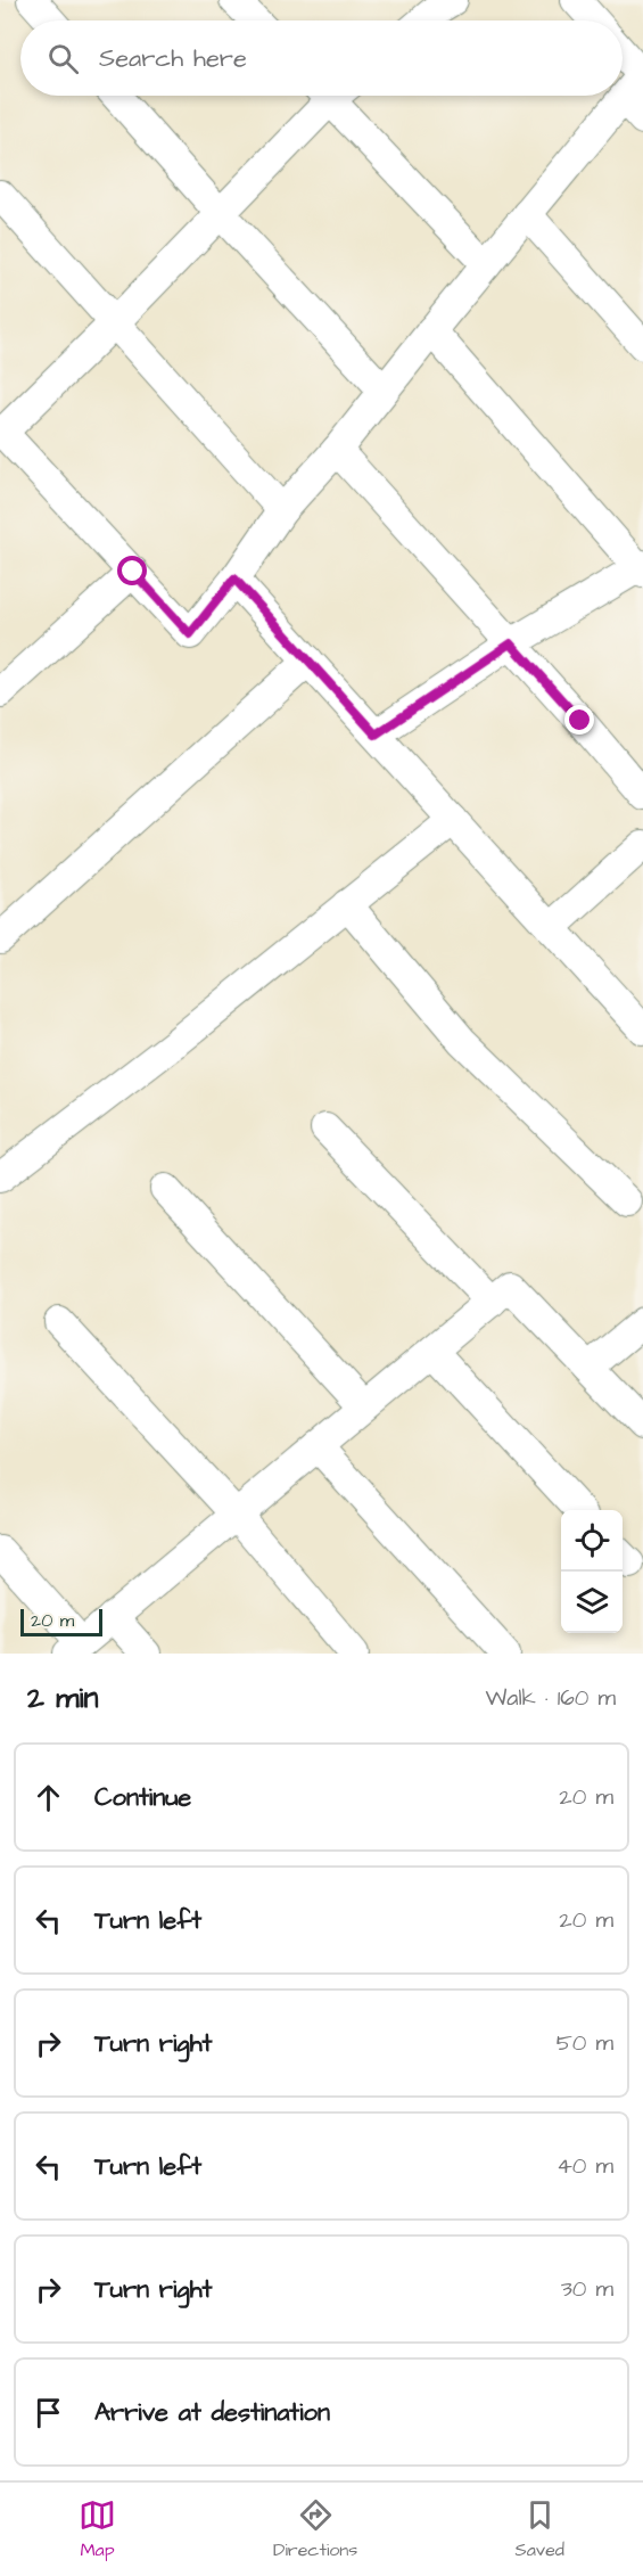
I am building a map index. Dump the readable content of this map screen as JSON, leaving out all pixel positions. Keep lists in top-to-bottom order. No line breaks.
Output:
{"scale_bar":"20 m","page":{"search":"Search here","scale":"20 m","heading":["2 min","Walk · 160 m"],"list":[["Continue","20 m"],["Turn left","20 m"],["Turn right","50 m"],["Turn left","40 m"],["Turn right","30 m"],"Arrive at destination"],"nav":["Map","Directions","Saved"]}}
